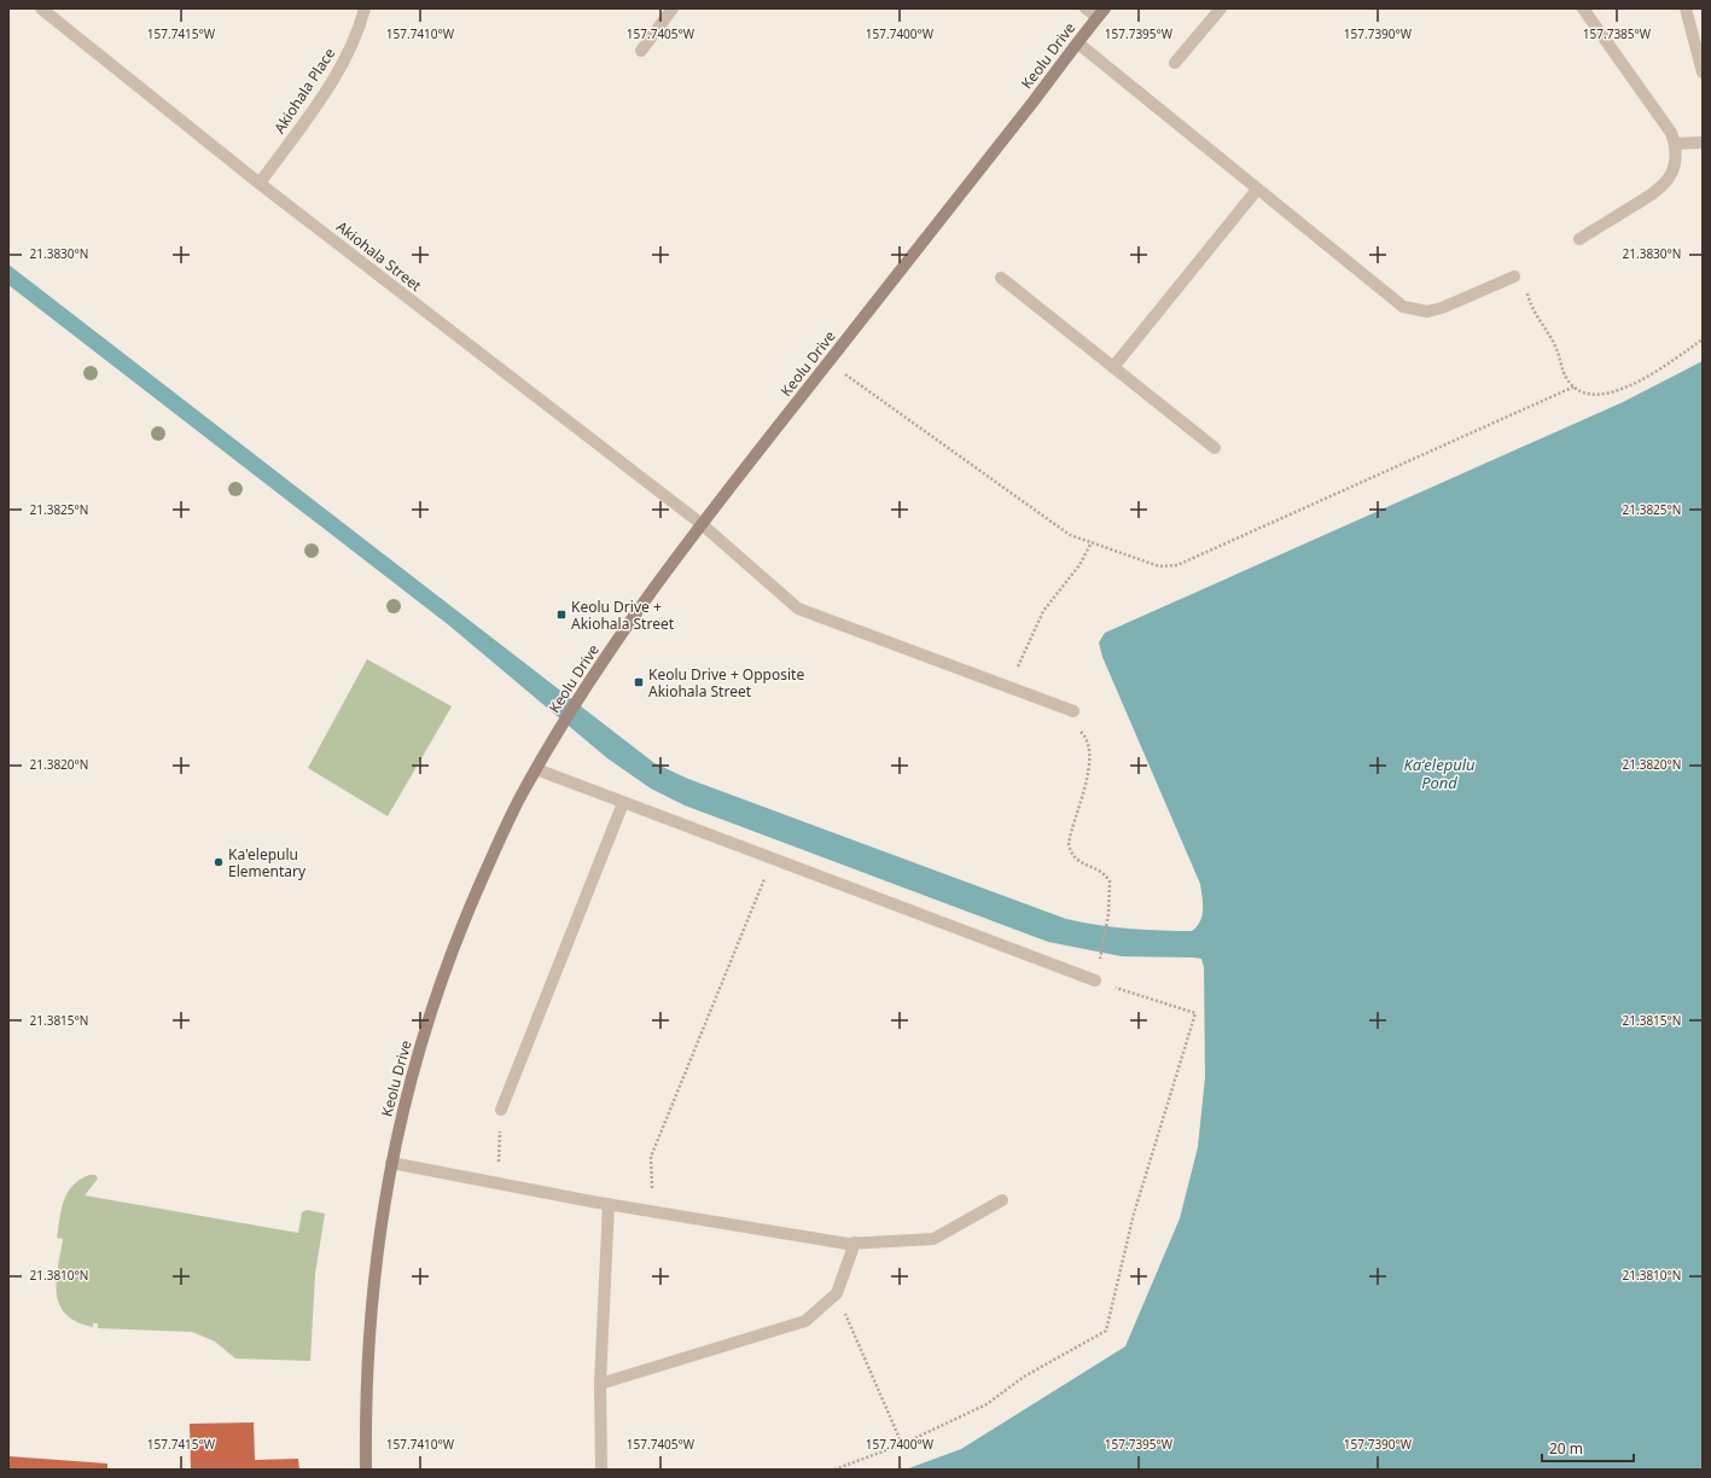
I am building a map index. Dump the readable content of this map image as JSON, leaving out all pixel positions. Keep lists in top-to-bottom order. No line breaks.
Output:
{"streets":{"main road":["Keolu Drive"],"street":["Akiohala Place","Akiohala Street"]},"crossings":[["Keolu Drive","Akiohala Street"],["Akiohala Place","Akiohala Street"]],"water":["Kaʻelepulu Pond"],"places":{"transit":["Keolu Drive + Akiohala Street","Keolu Drive + Opposite Akiohala Street"],"other":["Ka'elepulu Elementary"]},"scale_bar":"20 m","coordinates":["157.7415°W","157.7410°W","157.7405°W","157.7400°W","157.7395°W","157.7390°W","157.7385°W","21.3830°N","21.3825°N","21.3820°N","21.3815°N","21.3810°N"]}
